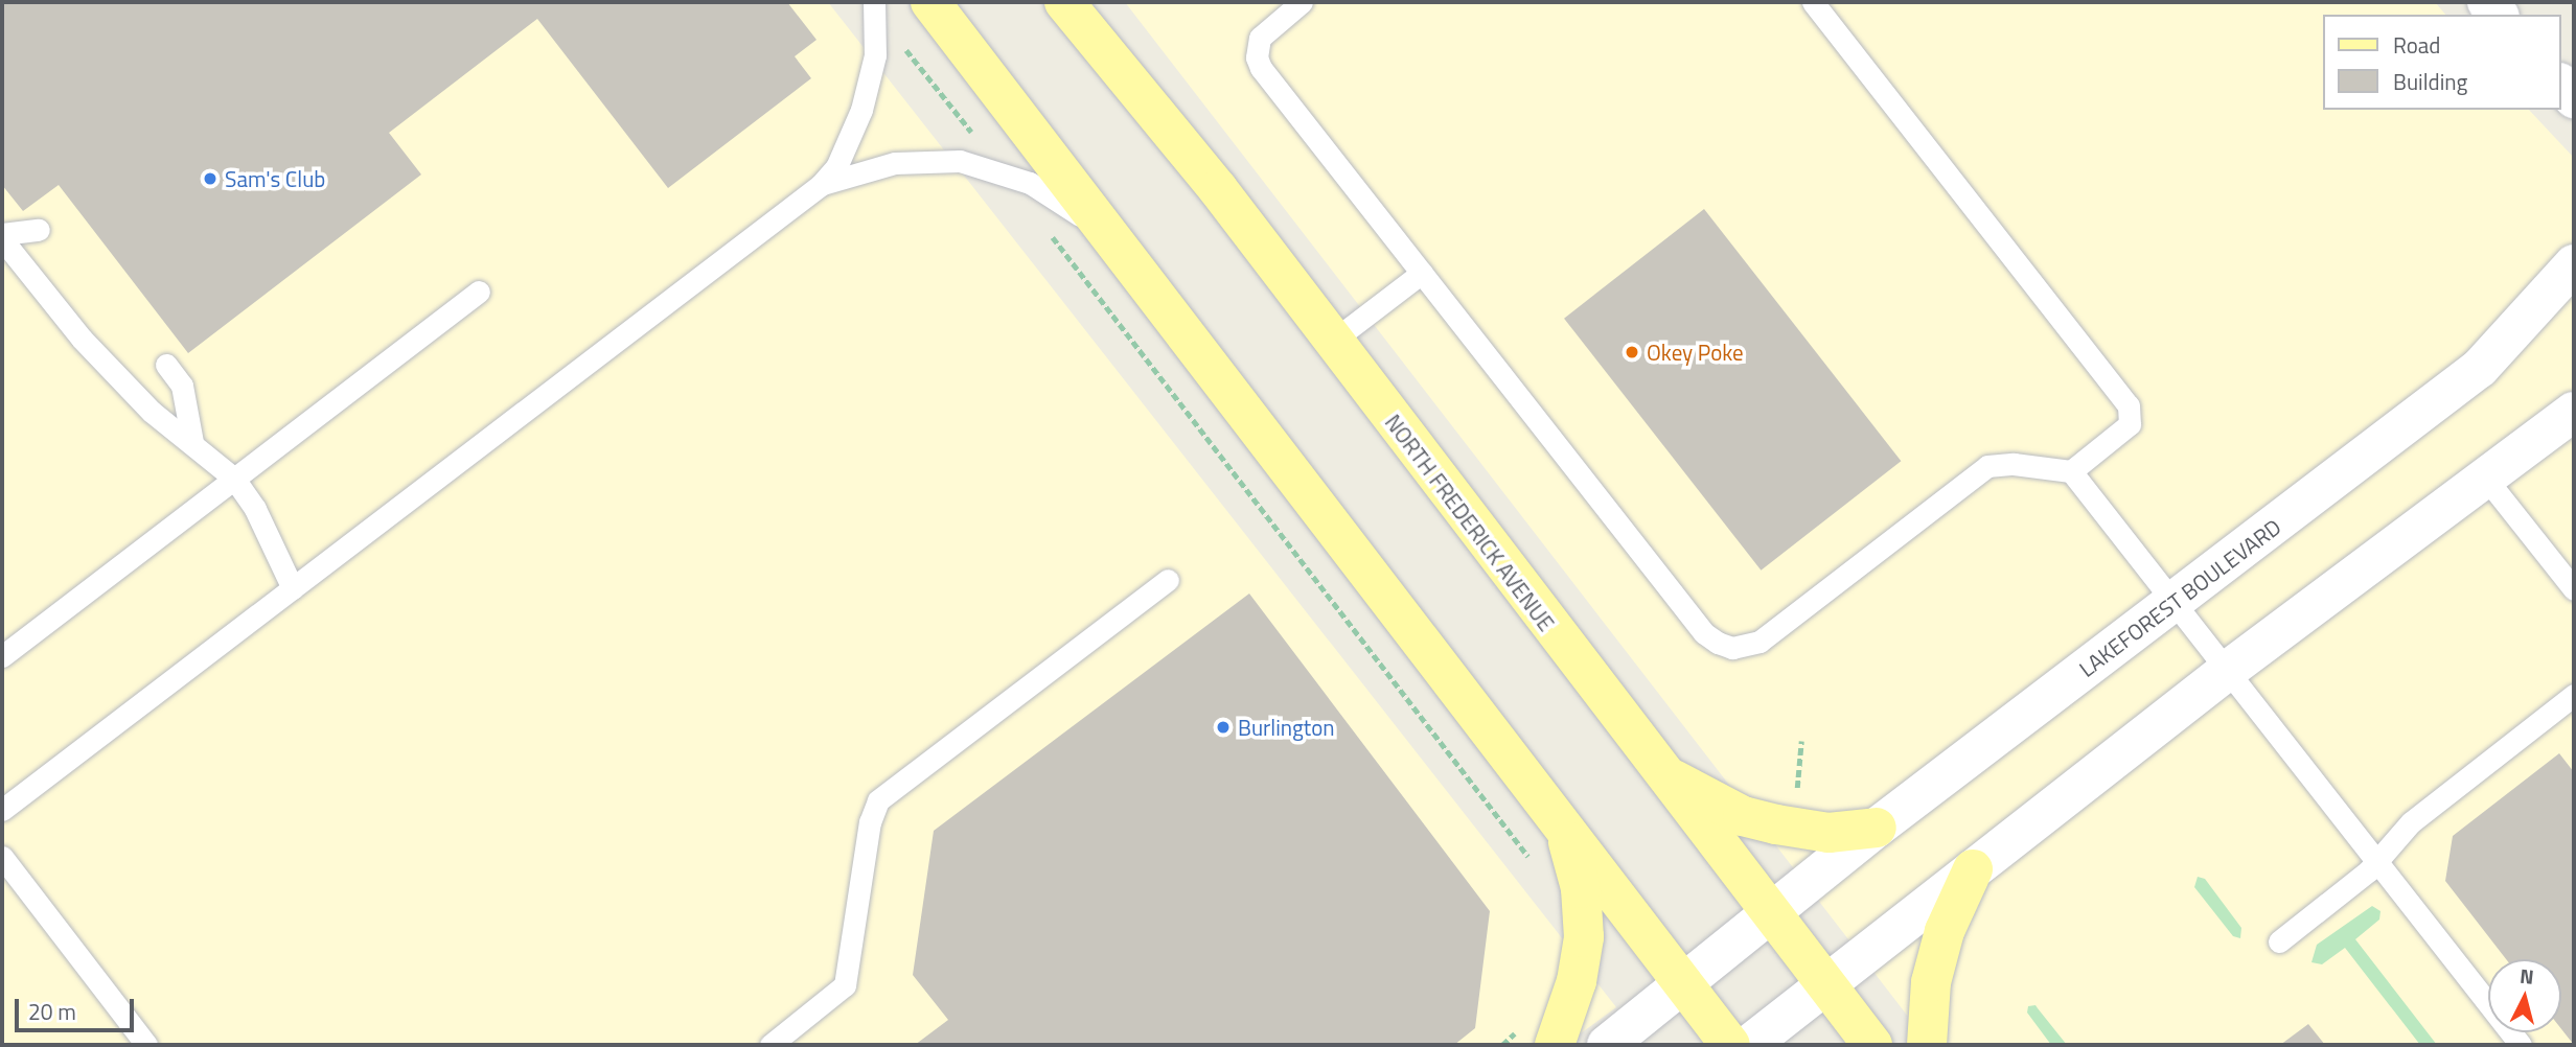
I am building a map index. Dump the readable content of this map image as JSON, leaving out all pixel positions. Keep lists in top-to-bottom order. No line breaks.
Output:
{"streets":{"main road":["NORTH FREDERICK AVENUE"],"street":["LAKEFOREST BOULEVARD"]},"crossings":[["NORTH FREDERICK AVENUE","LAKEFOREST BOULEVARD"]],"places":["Sam's Club","Okey Poke","Burlington"],"legend":["Road","Building"],"scale_bar":"20 m","north":"top"}
